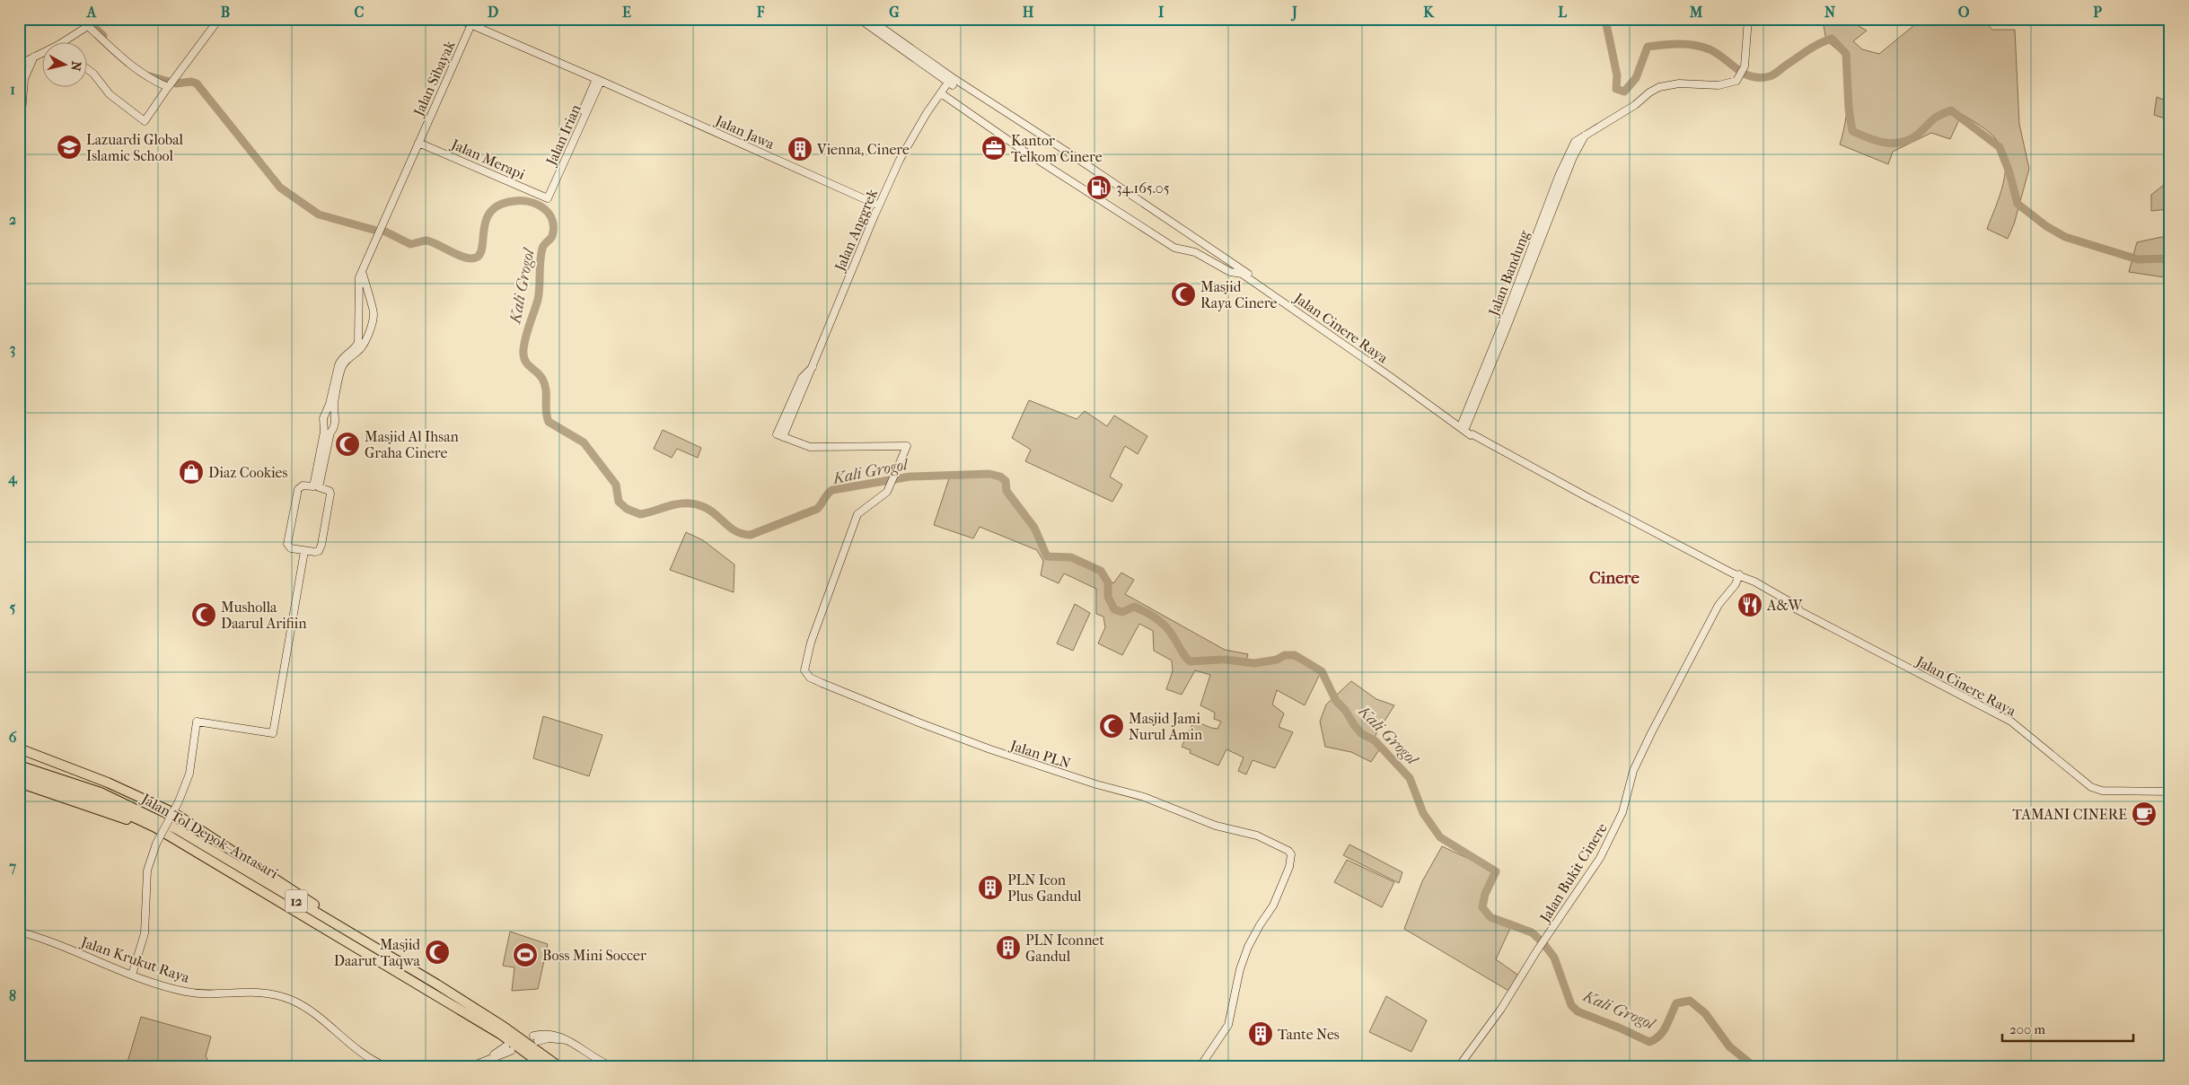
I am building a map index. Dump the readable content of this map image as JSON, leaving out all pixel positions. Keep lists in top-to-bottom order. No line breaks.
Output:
{"streets":{"highway":["Jalan Tol Depok–Antasari","12"],"street":["Jalan Sibayak","Jalan Jawa","Jalan Irian","Jalan Merapi","Jalan Anggrek","Jalan Bandung","Jalan Cinere Raya","Jalan PLN","Jalan Bukit Cinere","Jalan Krukut Raya"]},"crossings":[["Jalan Sibayak","Jalan Jawa"],["Jalan Sibayak","Jalan Merapi"],["Jalan Jawa","Jalan Irian"],["Jalan Jawa","Jalan Anggrek"],["Jalan Irian","Jalan Merapi"],["Jalan Anggrek","Jalan Cinere Raya"],["Jalan Anggrek","Jalan PLN"],["Jalan Bandung","Jalan Cinere Raya"],["Jalan Cinere Raya","Jalan Bukit Cinere"]],"districts":["Cinere"],"water":["Kali Grogol"],"places":{"school or university":["Lazuardi Global Islamic School"],"office":["Kantor Telkom Cinere"],"building":["Vienna, Cinere","PLN Icon Plus Gandul","PLN Iconnet Gandul","Tante Nes"],"fuel station":["34.165.05"],"mosque":["Masjid Raya Cinere","Masjid Al Ihsan Graha Cinere","Musholla Daarul Arifiin","Masjid Jami Nurul Amin","Masjid Daarut Taqwa"],"shop":["Diaz Cookies"],"restaurant":["A&W"],"cafe":["TAMANI CINERE"],"sports":["Boss Mini Soccer"]},"scale_bar":"200 m","north":"right","grid":{"columns":["A","B","C","D","E","F","G","H","I","J","K","L","M","N","O","P"],"rows":["1","2","3","4","5","6","7","8"]}}
